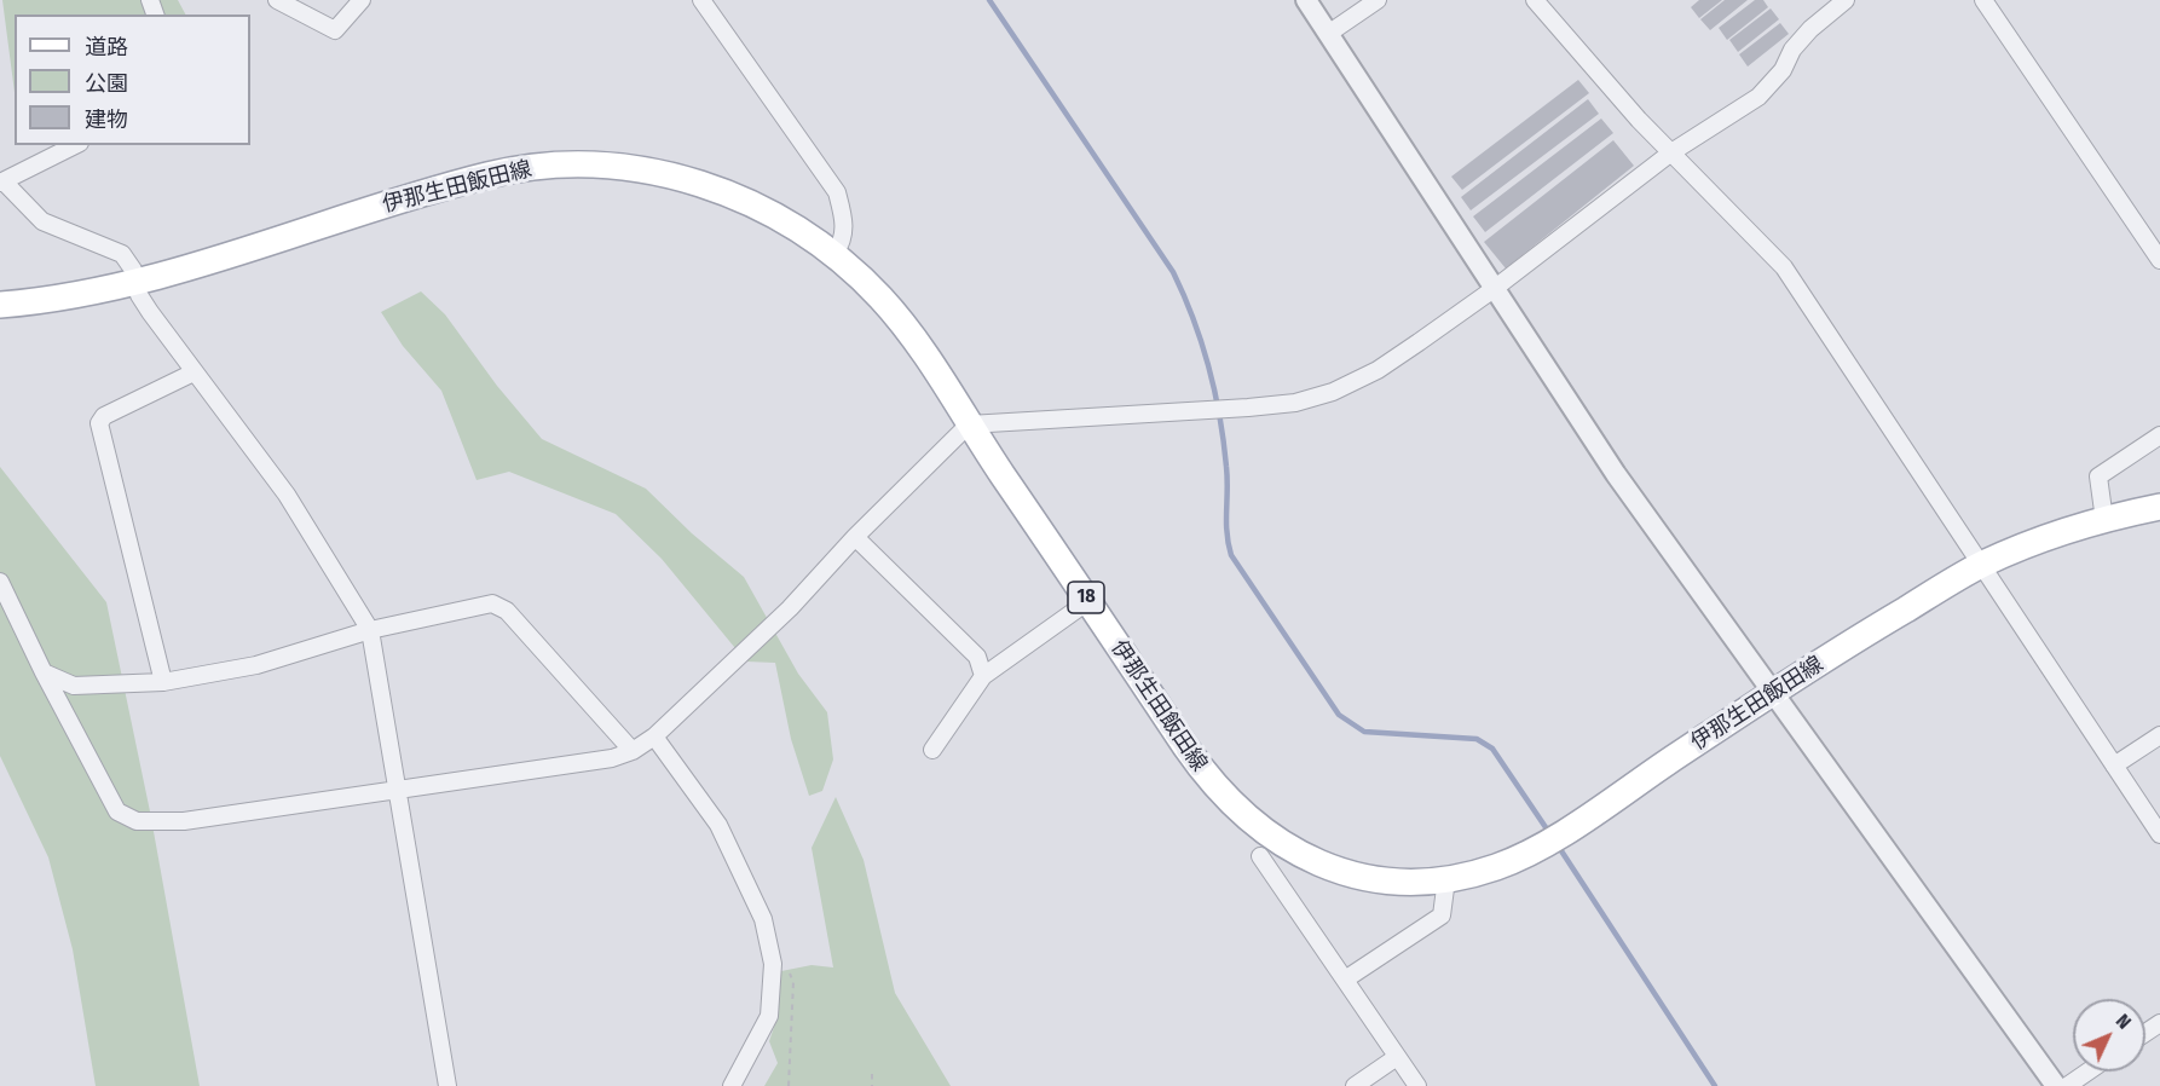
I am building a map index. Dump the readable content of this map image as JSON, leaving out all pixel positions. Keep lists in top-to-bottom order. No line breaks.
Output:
{"streets":{"main road":["伊那生田飯田線","18"]},"legend":["道路","公園","建物"],"north":"top right"}
